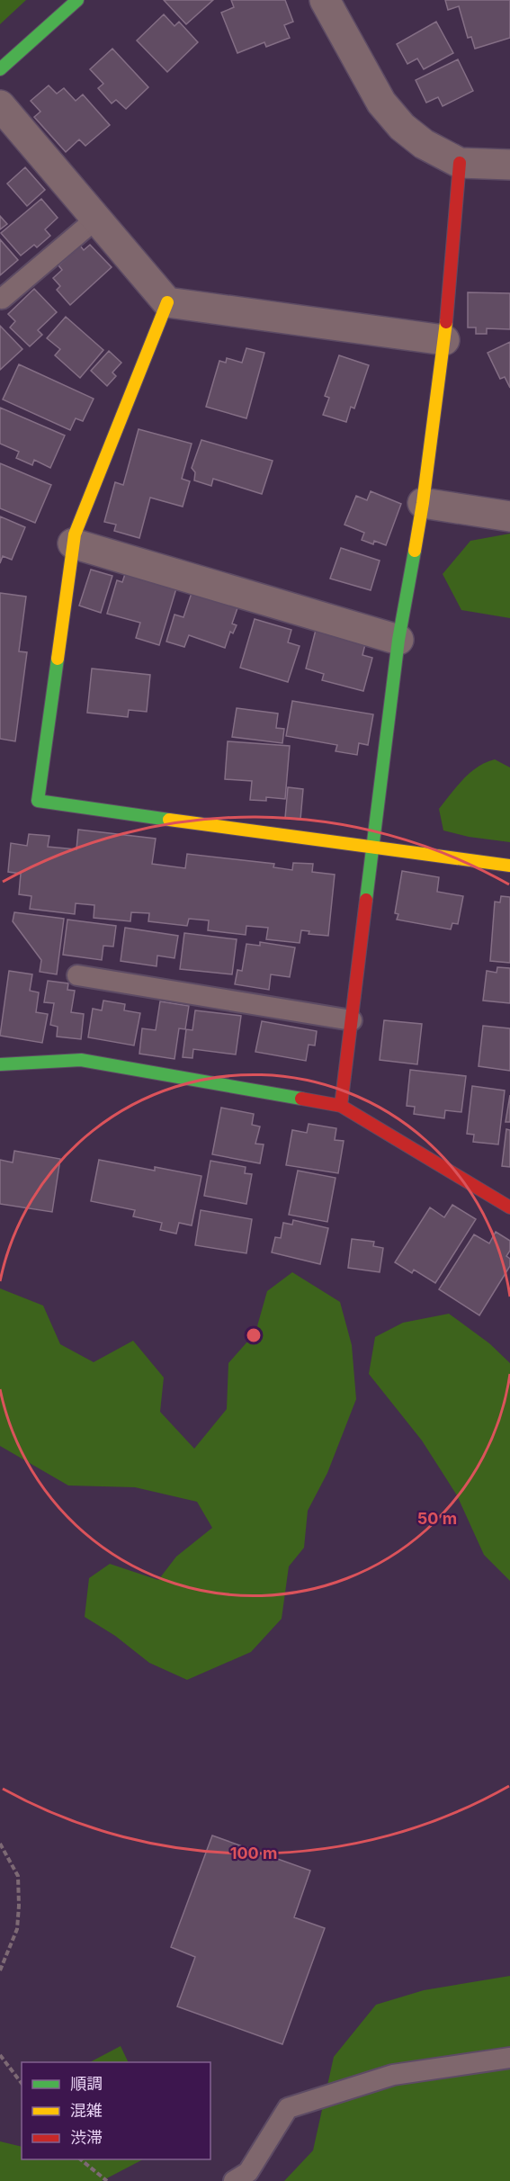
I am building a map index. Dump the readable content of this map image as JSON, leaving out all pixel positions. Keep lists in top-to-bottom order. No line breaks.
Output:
{"legend":["順調","混雑","渋滞"],"rings":["50 m","100 m"]}
